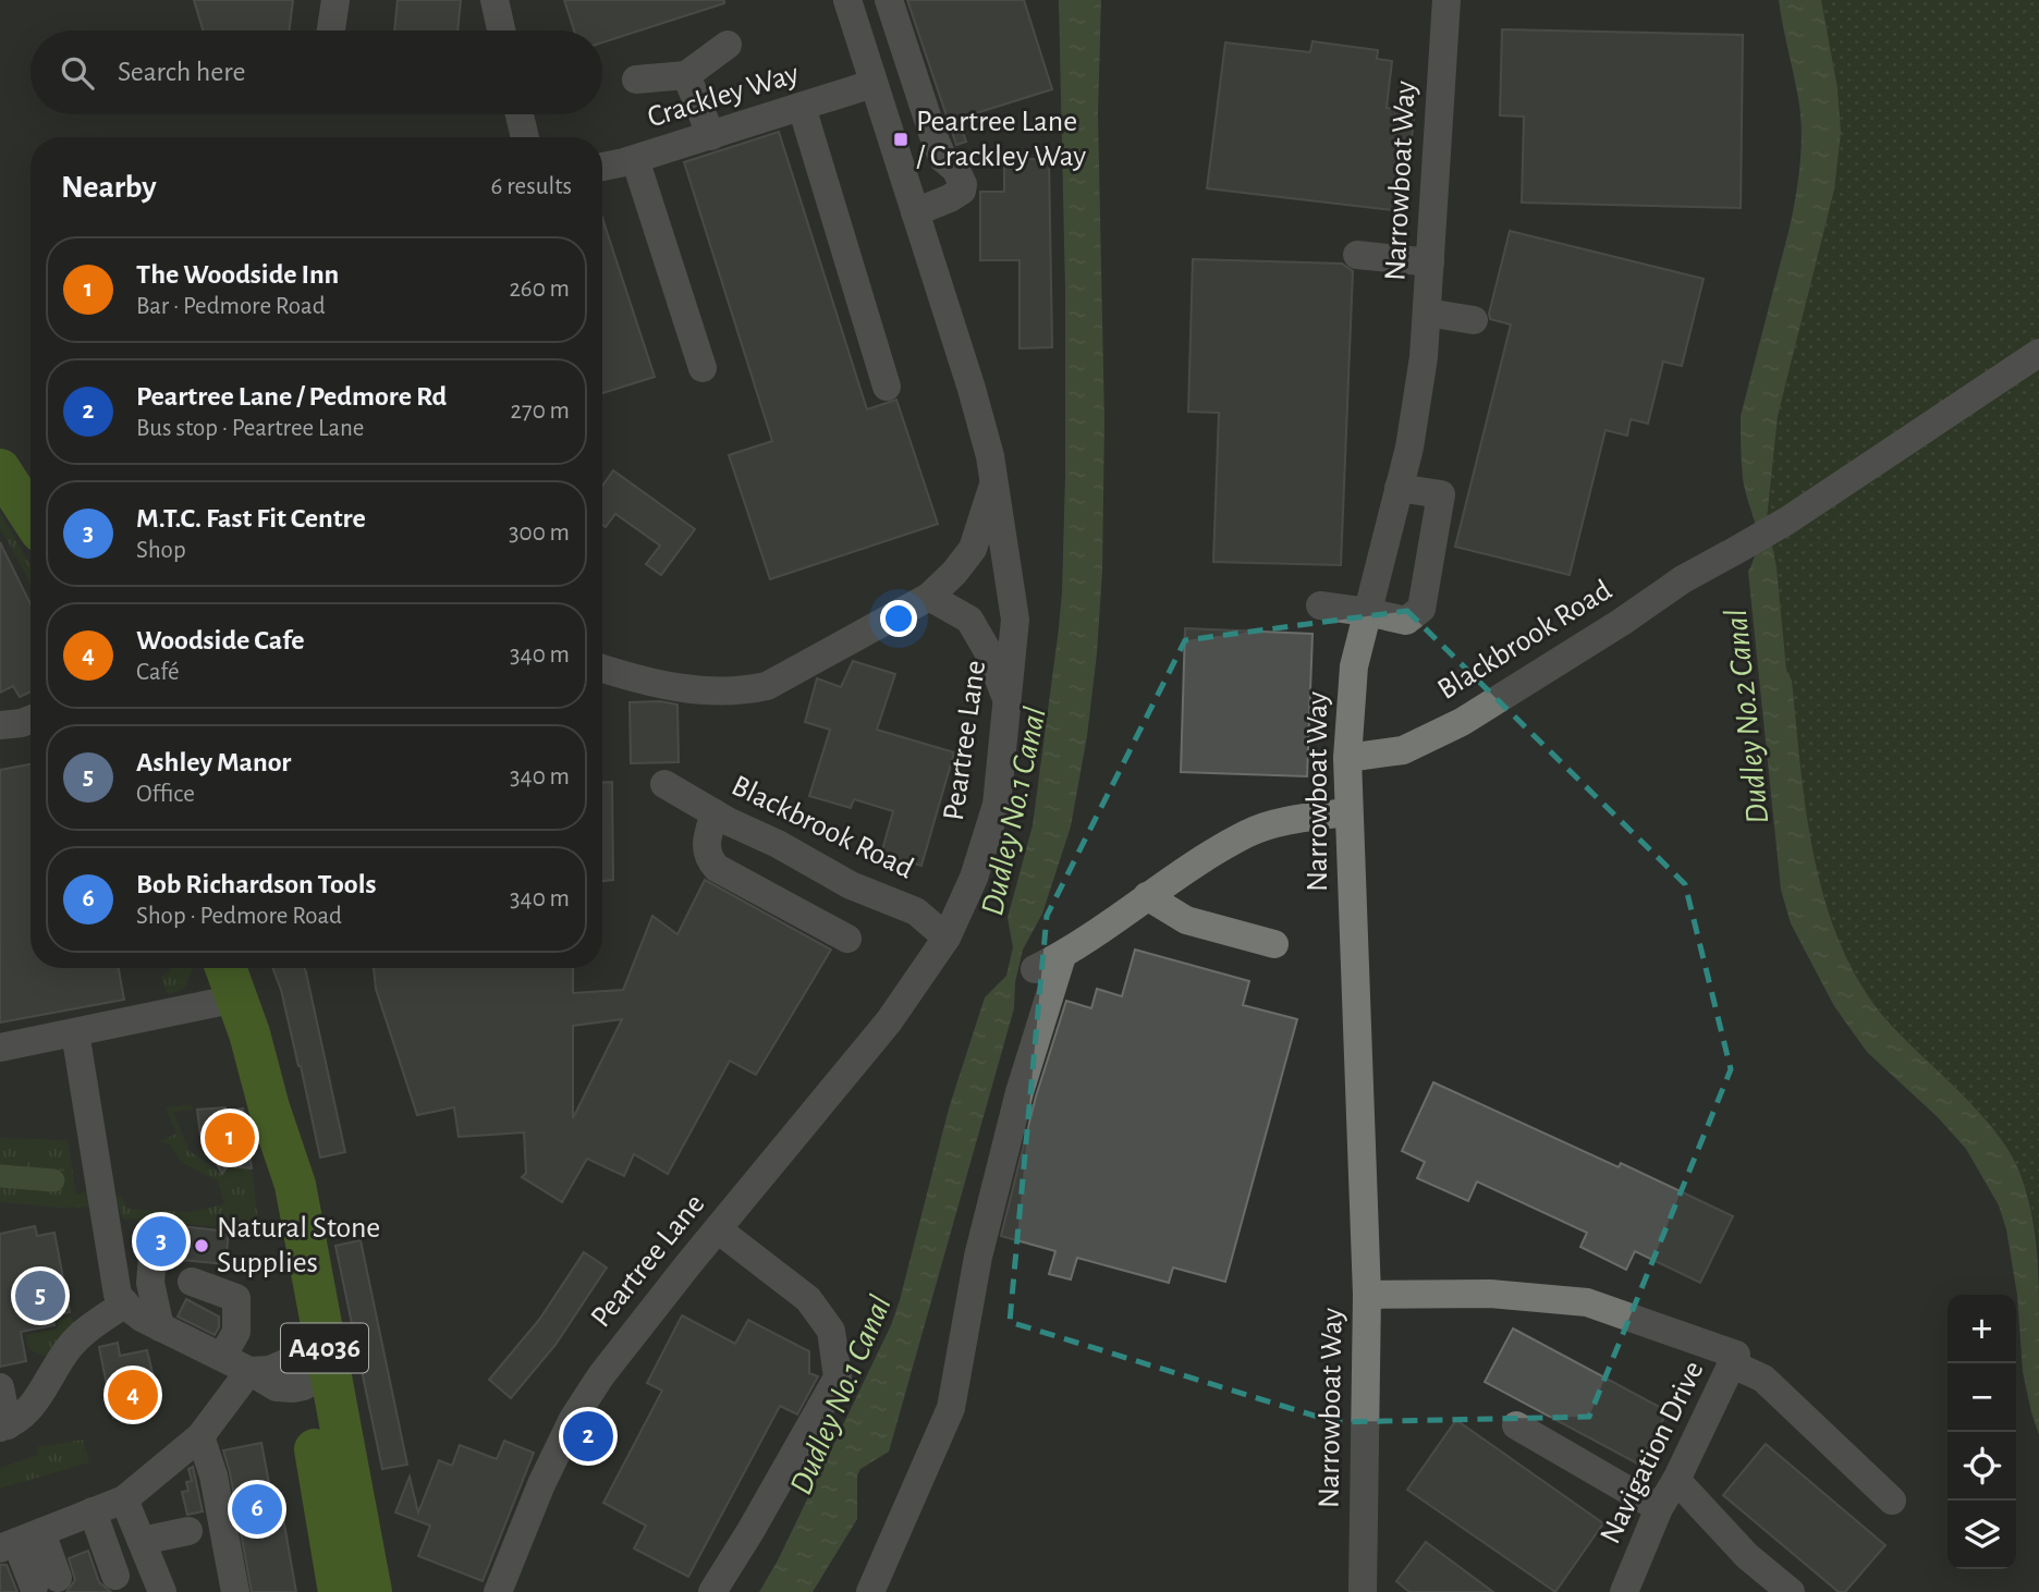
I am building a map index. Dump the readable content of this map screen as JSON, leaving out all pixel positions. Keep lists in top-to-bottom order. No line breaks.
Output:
{"streets":{"highway":["A4036"],"street":["Crackley Way","Narrowboat Way","Blackbrook Road","Peartree Lane","Navigation Drive"]},"crossings":[["Crackley Way","Peartree Lane"],["Narrowboat Way","Blackbrook Road"],["Narrowboat Way","Navigation Drive"],["Blackbrook Road","Peartree Lane"]],"water":["Dudley No.2 Canal","Dudley No.1 Canal"],"places":{"transit":["Peartree Lane / Crackley Way"],"other":["Natural Stone Supplies"]},"page":{"search":"Search here","heading":["Nearby","6 results"],"list":[{"mark":"1","name":"The Woodside Inn","note":"Bar · Pedmore Road","value":"260 m"},{"mark":"2","name":"Peartree Lane / Pedmore Rd","note":"Bus stop · Peartree Lane","value":"270 m"},{"mark":"3","name":"M.T.C. Fast Fit Centre","note":"Shop","value":"300 m"},{"mark":"4","name":"Woodside Cafe","note":"Café","value":"340 m"},{"mark":"5","name":"Ashley Manor","note":"Office","value":"340 m"},{"mark":"6","name":"Bob Richardson Tools","note":"Shop · Pedmore Road","value":"340 m"}],"pins":["1","3","5","4","2","6"],"map_buttons":["+","−"]}}
